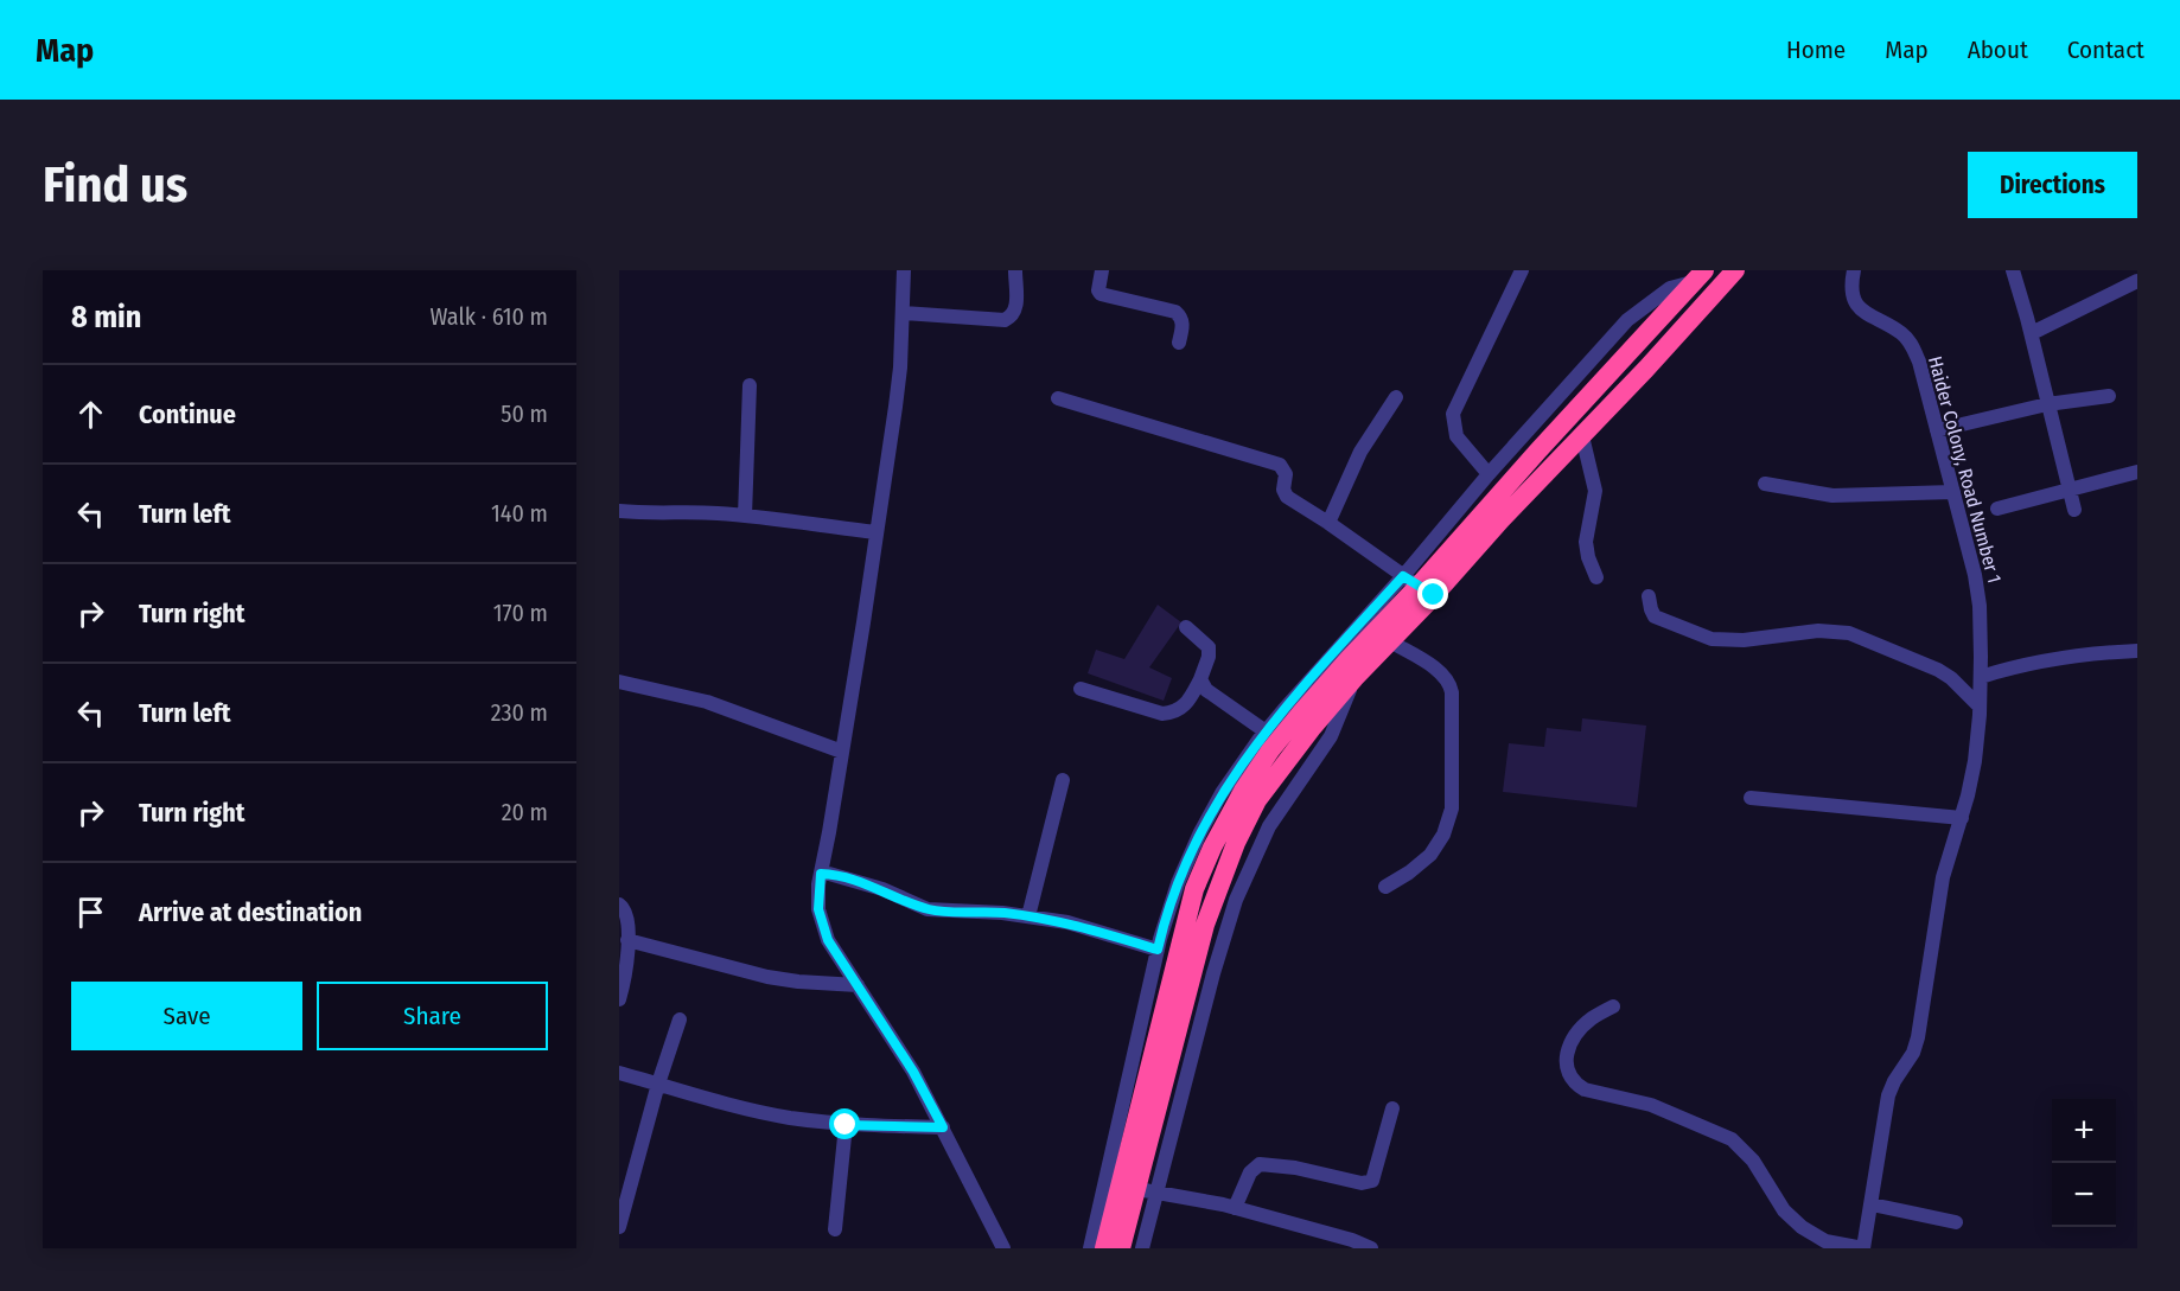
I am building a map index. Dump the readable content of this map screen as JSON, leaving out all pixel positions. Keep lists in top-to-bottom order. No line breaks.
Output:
{"streets":{"street":["Haider Colony, Road Number 1"]},"page":{"header":"Map","nav":["Home","Map","About","Contact"],"buttons":["Directions",["Save","Share"]],"title":"Find us","heading":["8 min","Walk · 610 m"],"list":[["Continue","50 m"],["Turn left","140 m"],["Turn right","170 m"],["Turn left","230 m"],["Turn right","20 m"],"Arrive at destination"],"map_buttons":["+","−"]}}
